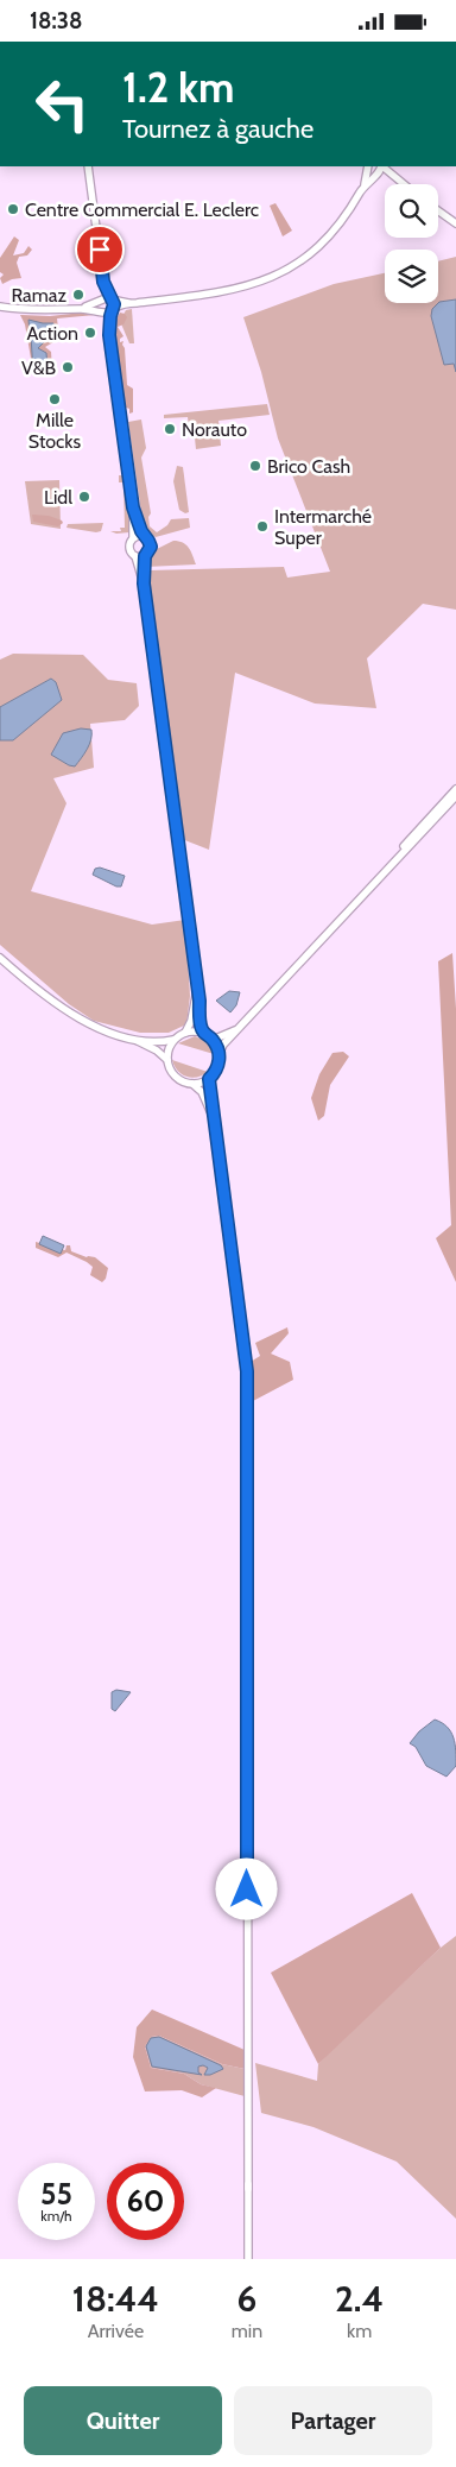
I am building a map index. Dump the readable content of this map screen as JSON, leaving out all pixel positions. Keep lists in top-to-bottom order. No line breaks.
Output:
{"places":["Centre Commercial E. Leclerc","Ramaz","Action","V&B","Mille Stocks","Norauto","Brico Cash","Lidl","Intermarché Super"],"page":{"status":"18:38","turn":["1.2 km","Tournez à gauche"],"speed":"55 km/h","limit":"60","eta":["18:44","Arrivée","6","min","2.4","km"],"buttons":["Quitter","Partager"]}}
